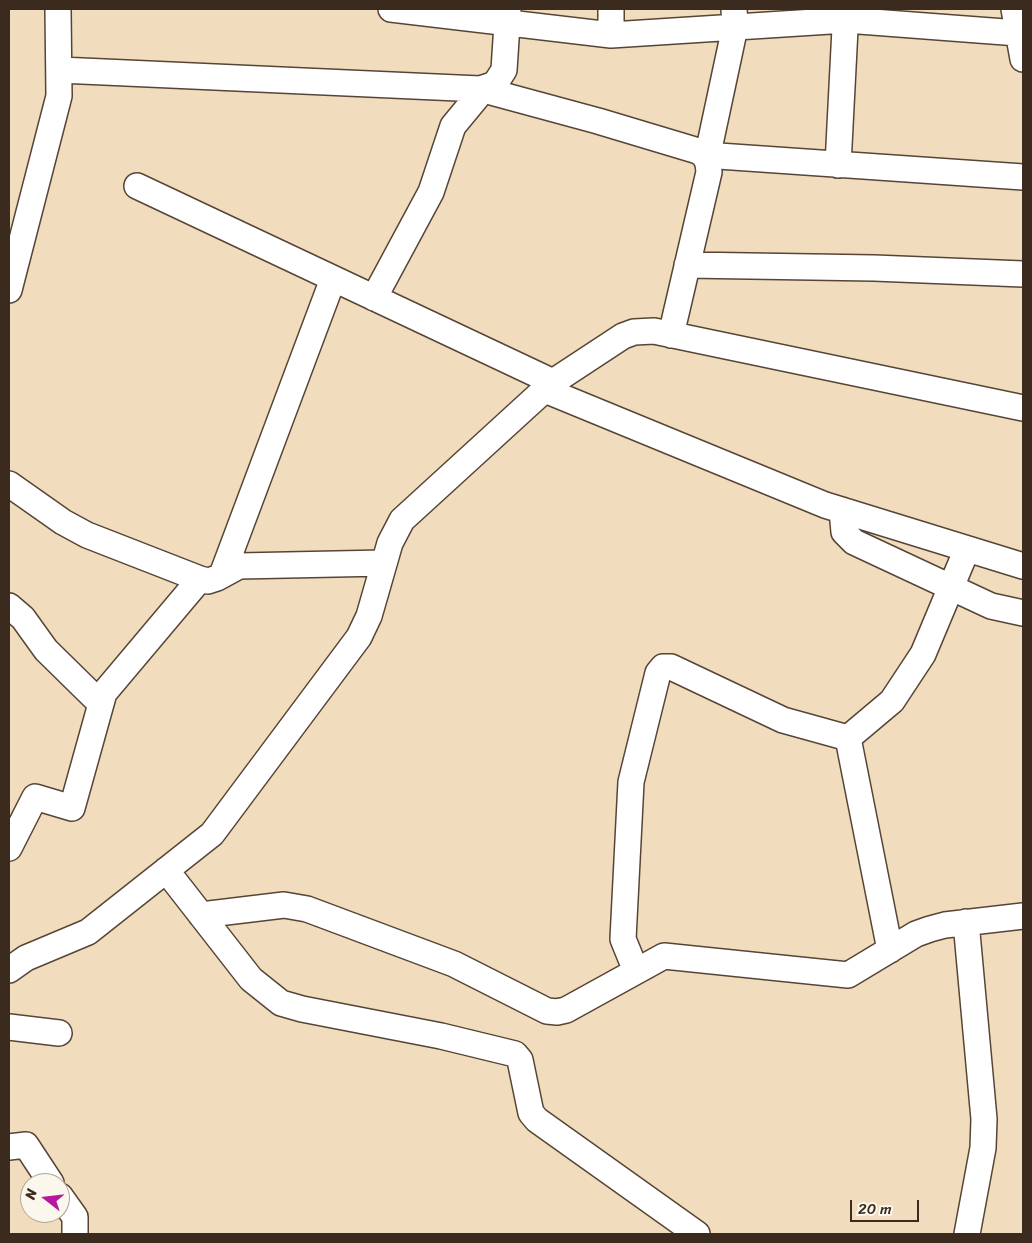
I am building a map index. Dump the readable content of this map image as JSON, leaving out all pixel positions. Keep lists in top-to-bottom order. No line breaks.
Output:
{"scale_bar":"20 m","north":"left"}
